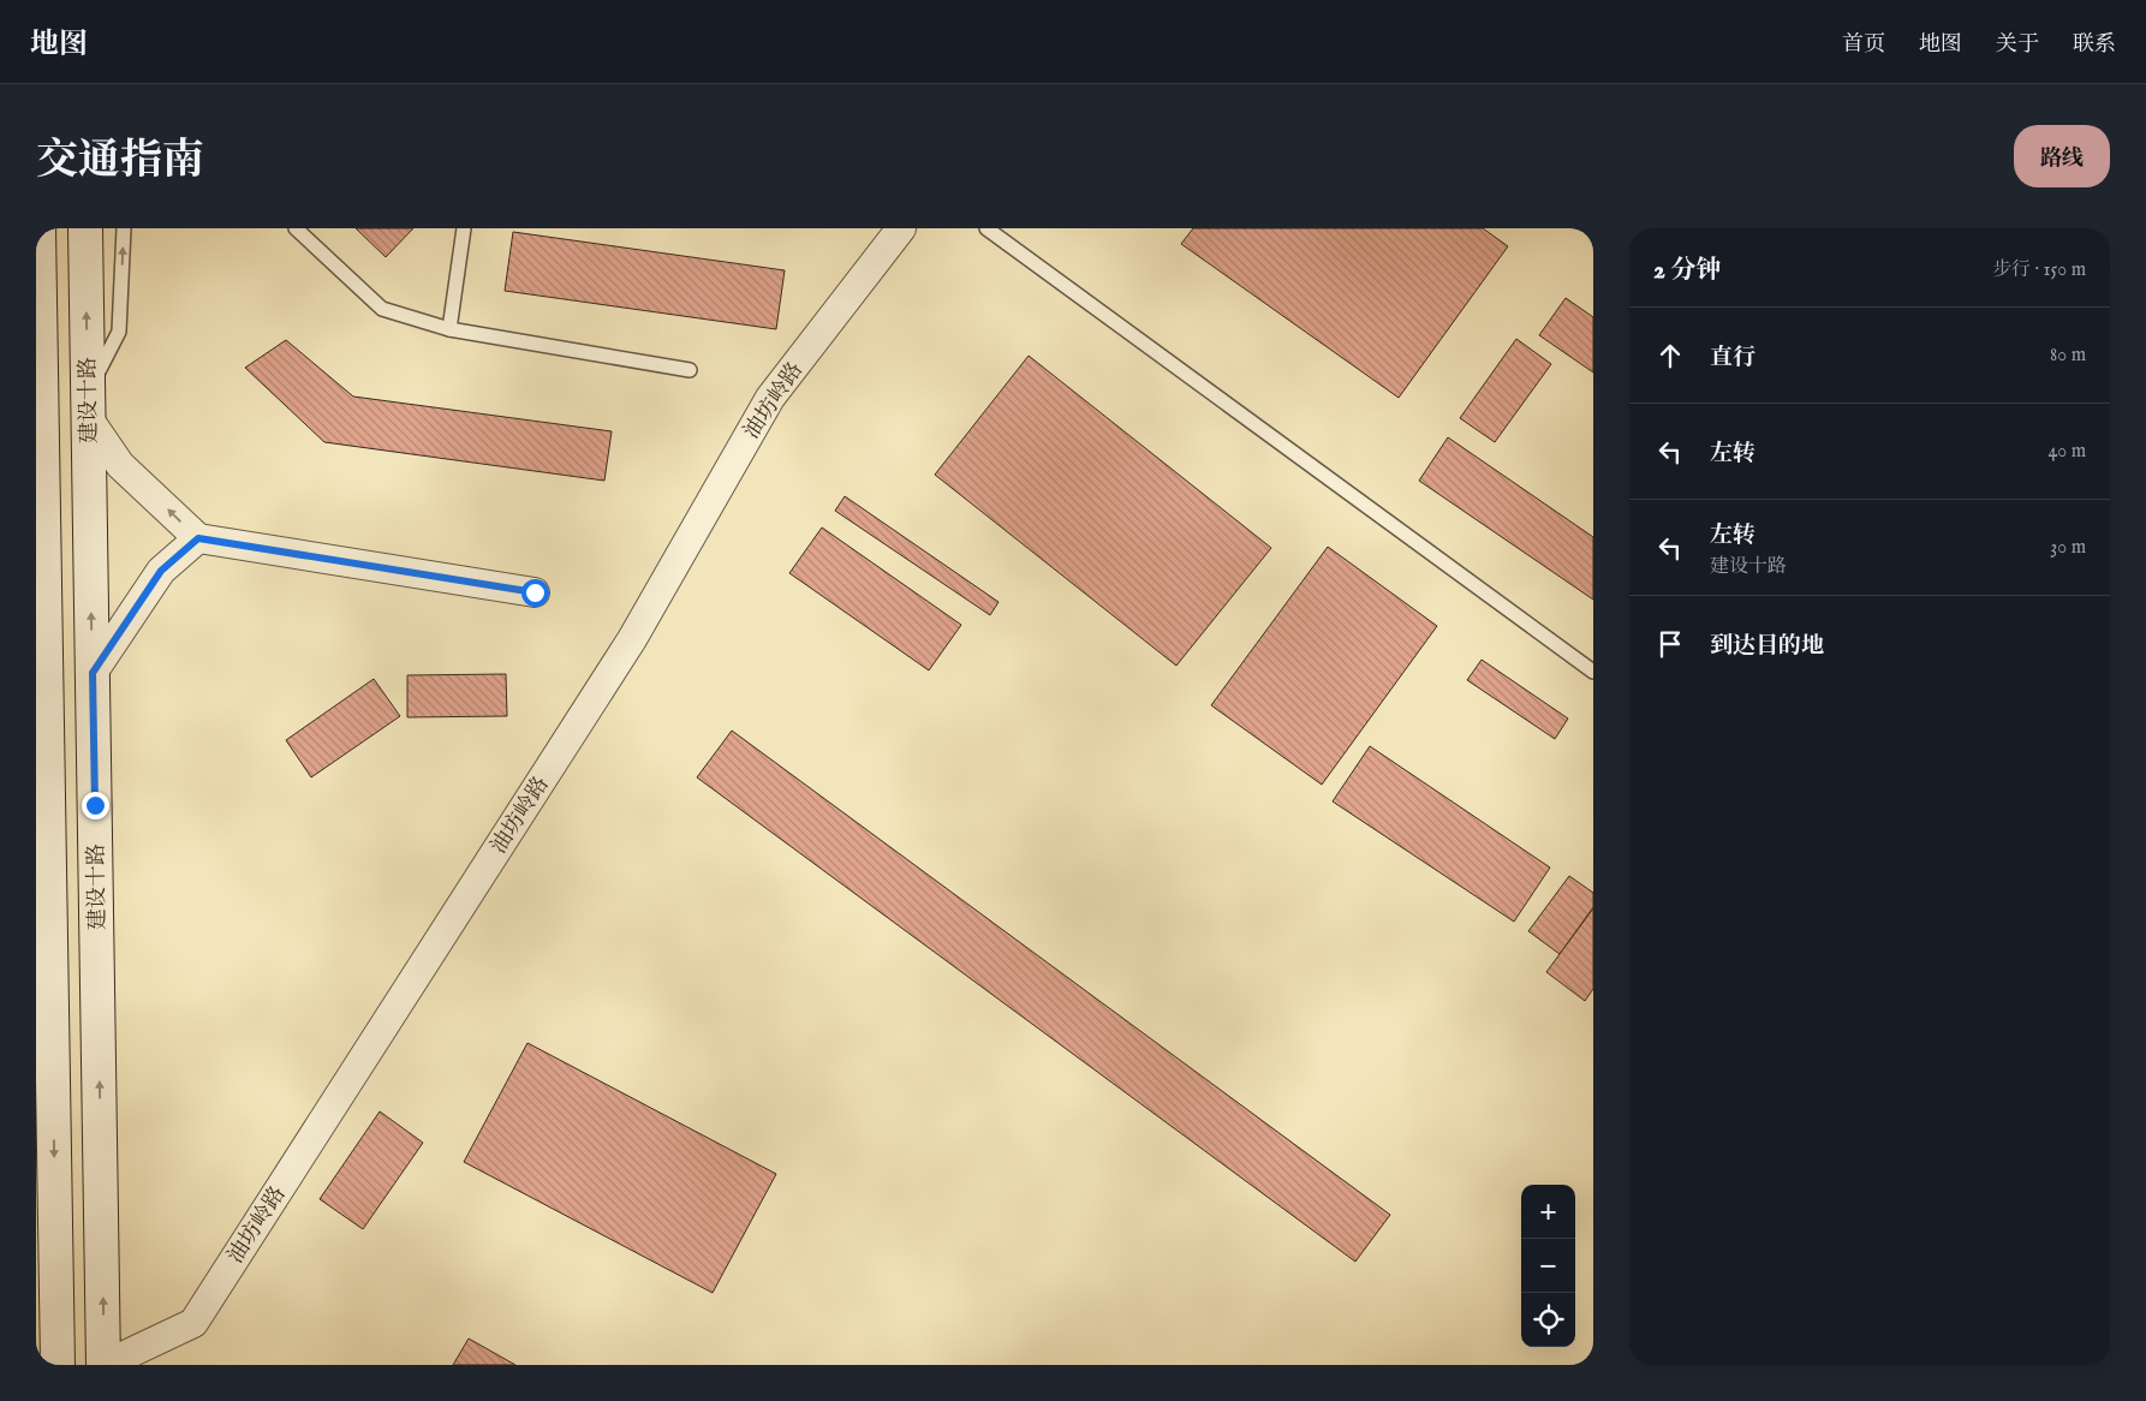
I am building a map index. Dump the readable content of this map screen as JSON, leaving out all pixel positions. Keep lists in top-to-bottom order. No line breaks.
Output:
{"streets":{"main road":["建设十路"],"street":["油坊岭路"]},"crossings":[["建设十路","油坊岭路"]],"page":{"header":"地图","nav":["首页","地图","关于","联系"],"title":"交通指南","buttons":"路线","heading":["2 分钟","步行 · 150 m"],"list":[["直行","80 m"],["左转","40 m"],["左转","建设十路","30 m"],"到达目的地"],"map_buttons":["+","−"]}}
